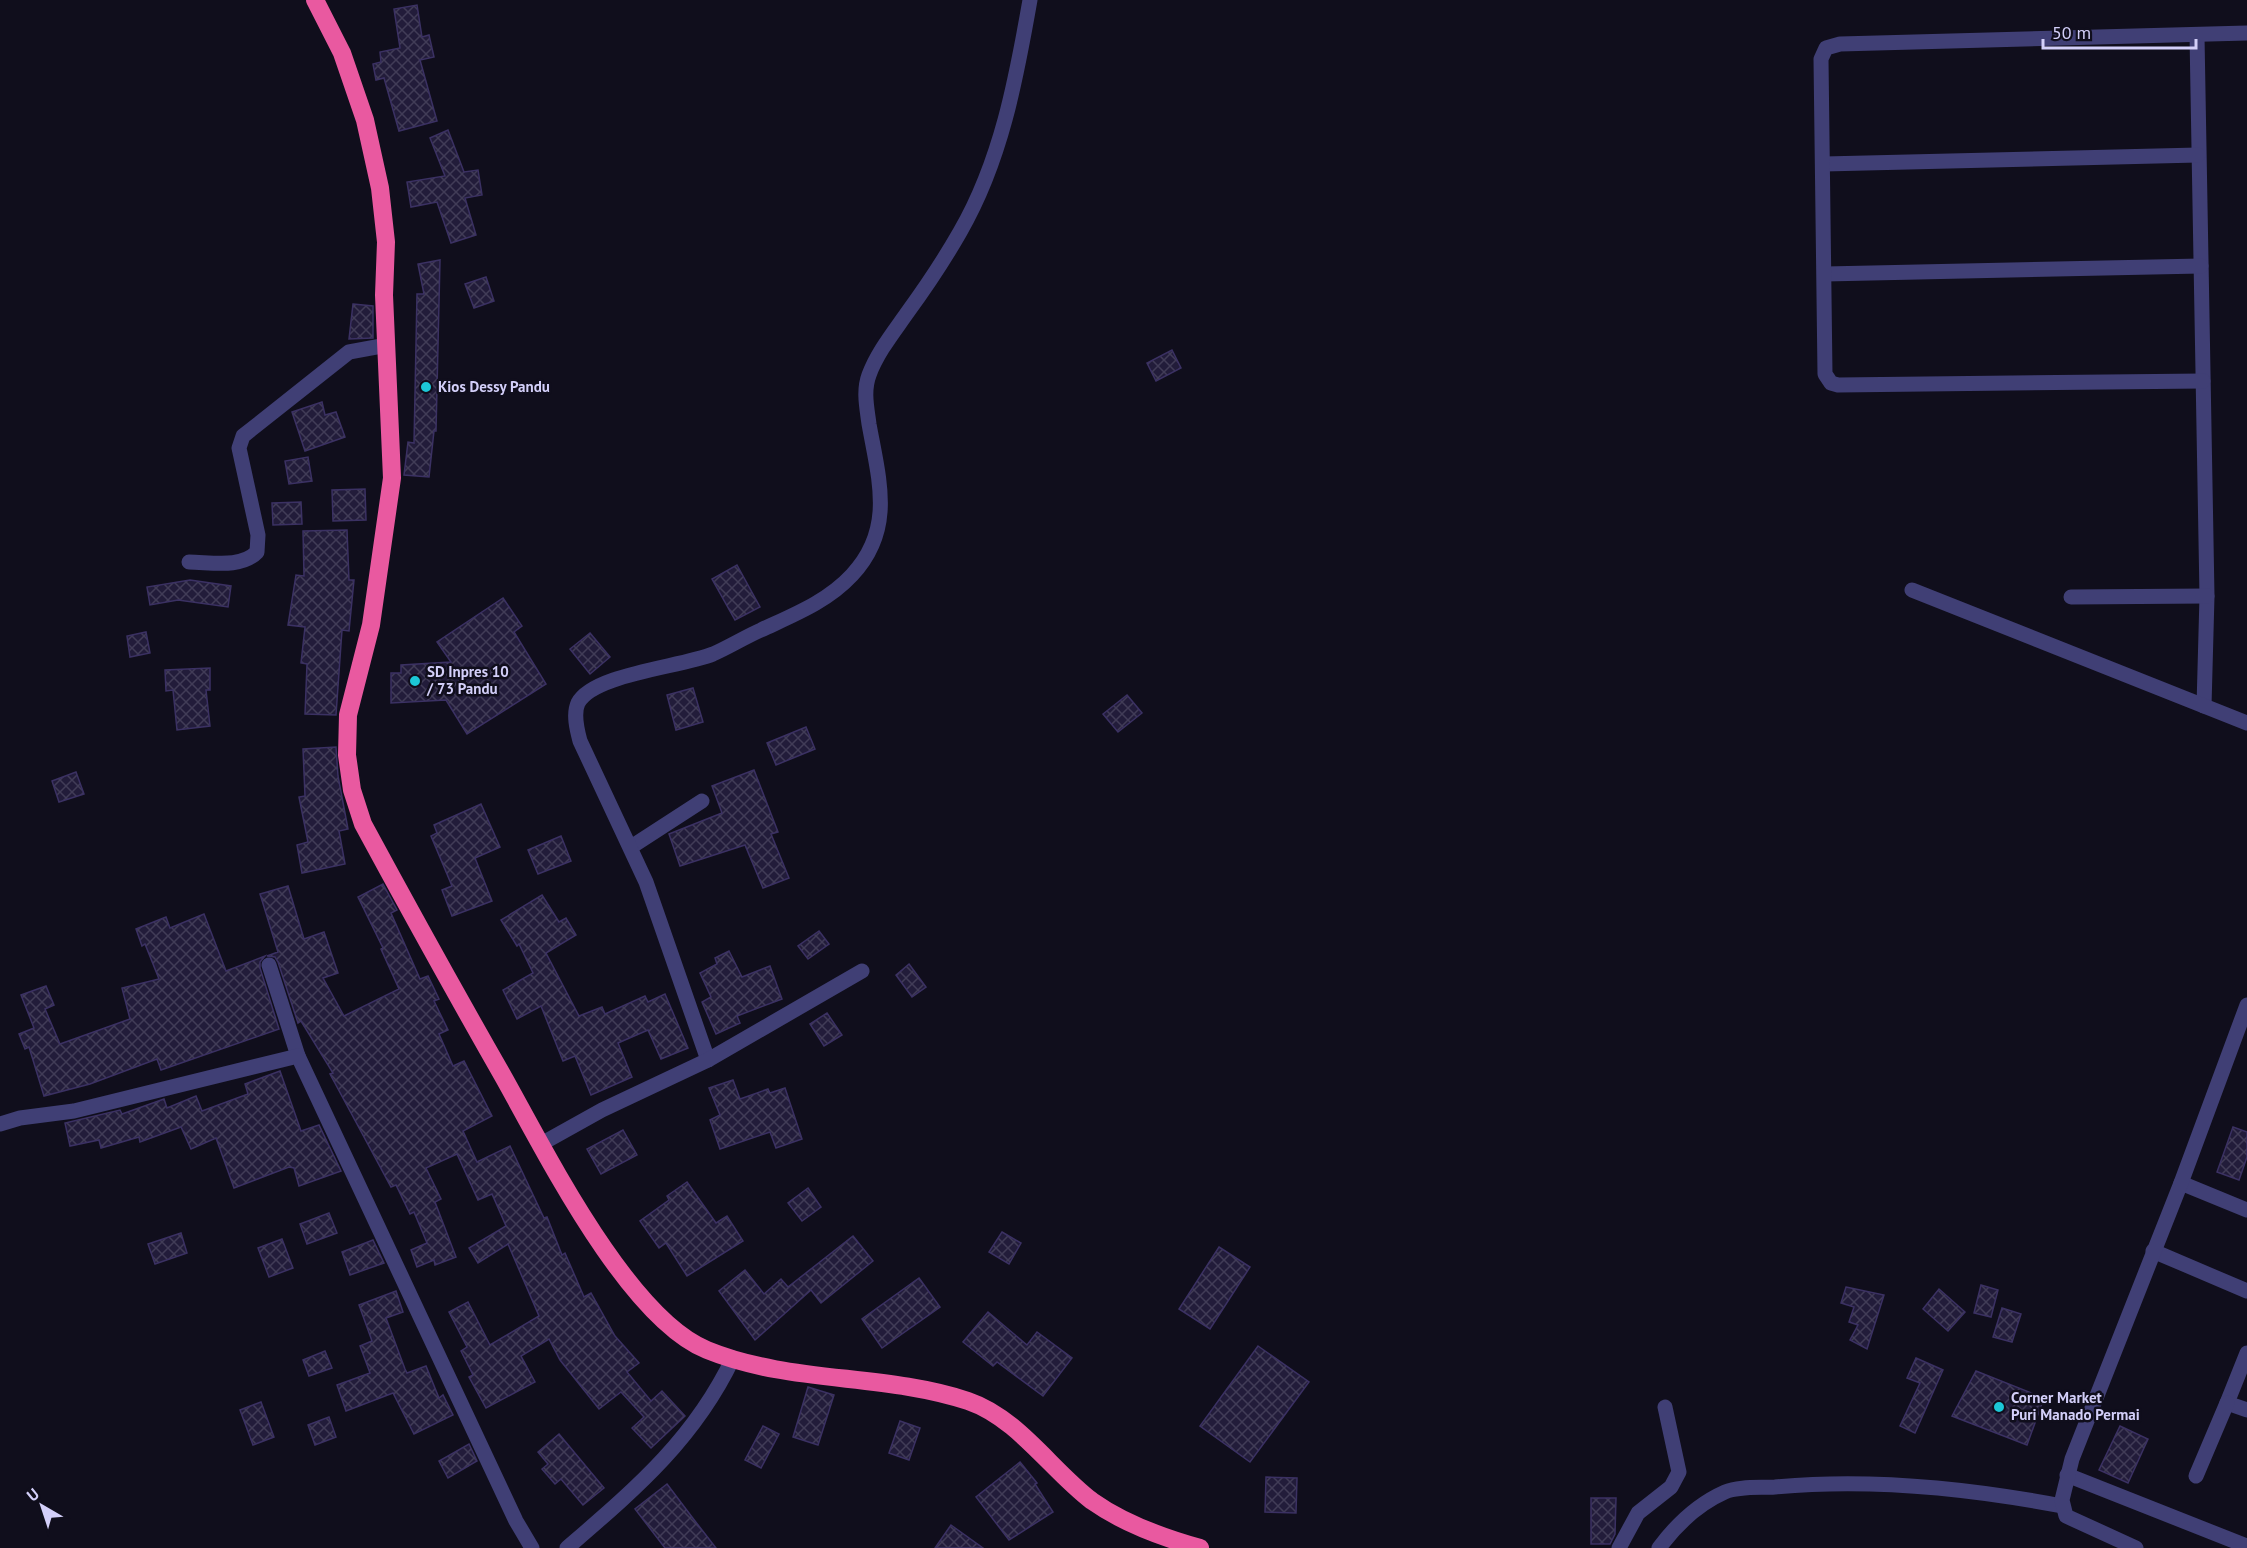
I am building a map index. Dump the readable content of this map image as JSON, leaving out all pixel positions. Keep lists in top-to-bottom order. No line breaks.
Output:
{"places":["Kios Dessy Pandu","SD Inpres 10 / 73 Pandu","Corner Market Puri Manado Permai"],"scale_bar":"50 m","north":"top left"}
